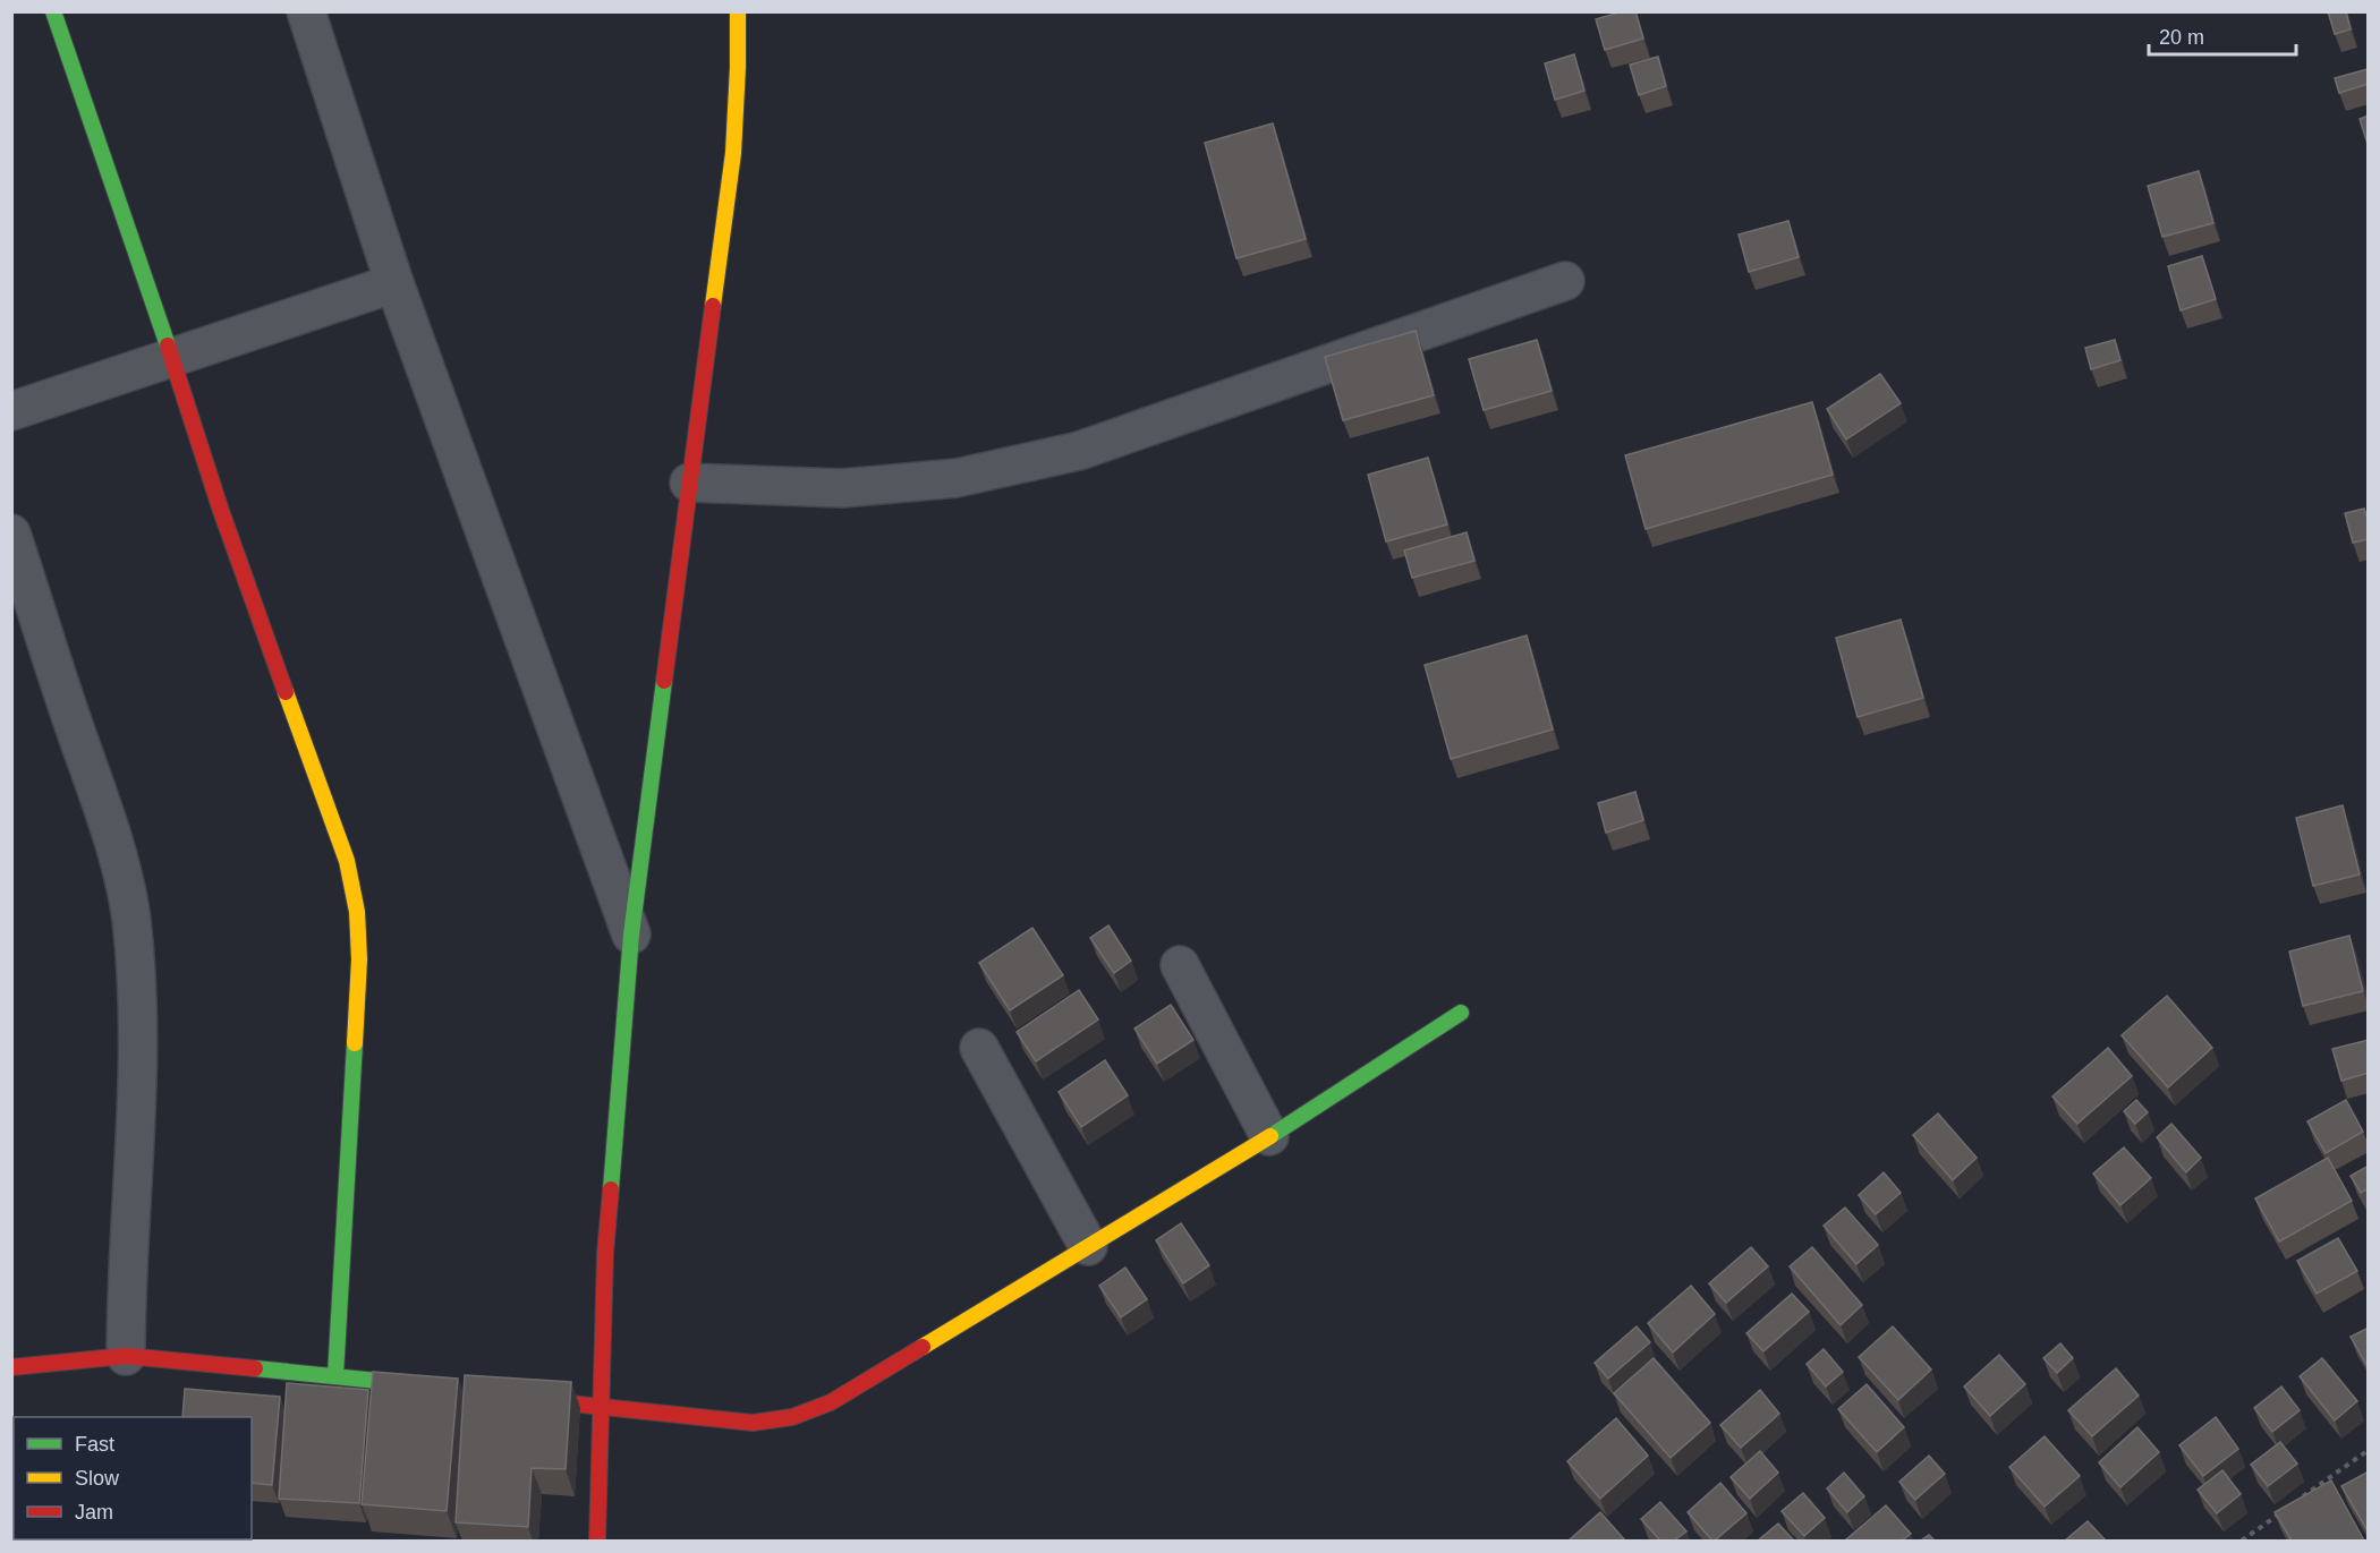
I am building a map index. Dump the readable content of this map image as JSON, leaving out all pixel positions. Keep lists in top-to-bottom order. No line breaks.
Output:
{"legend":["Fast","Slow","Jam"],"scale_bar":"20 m"}
